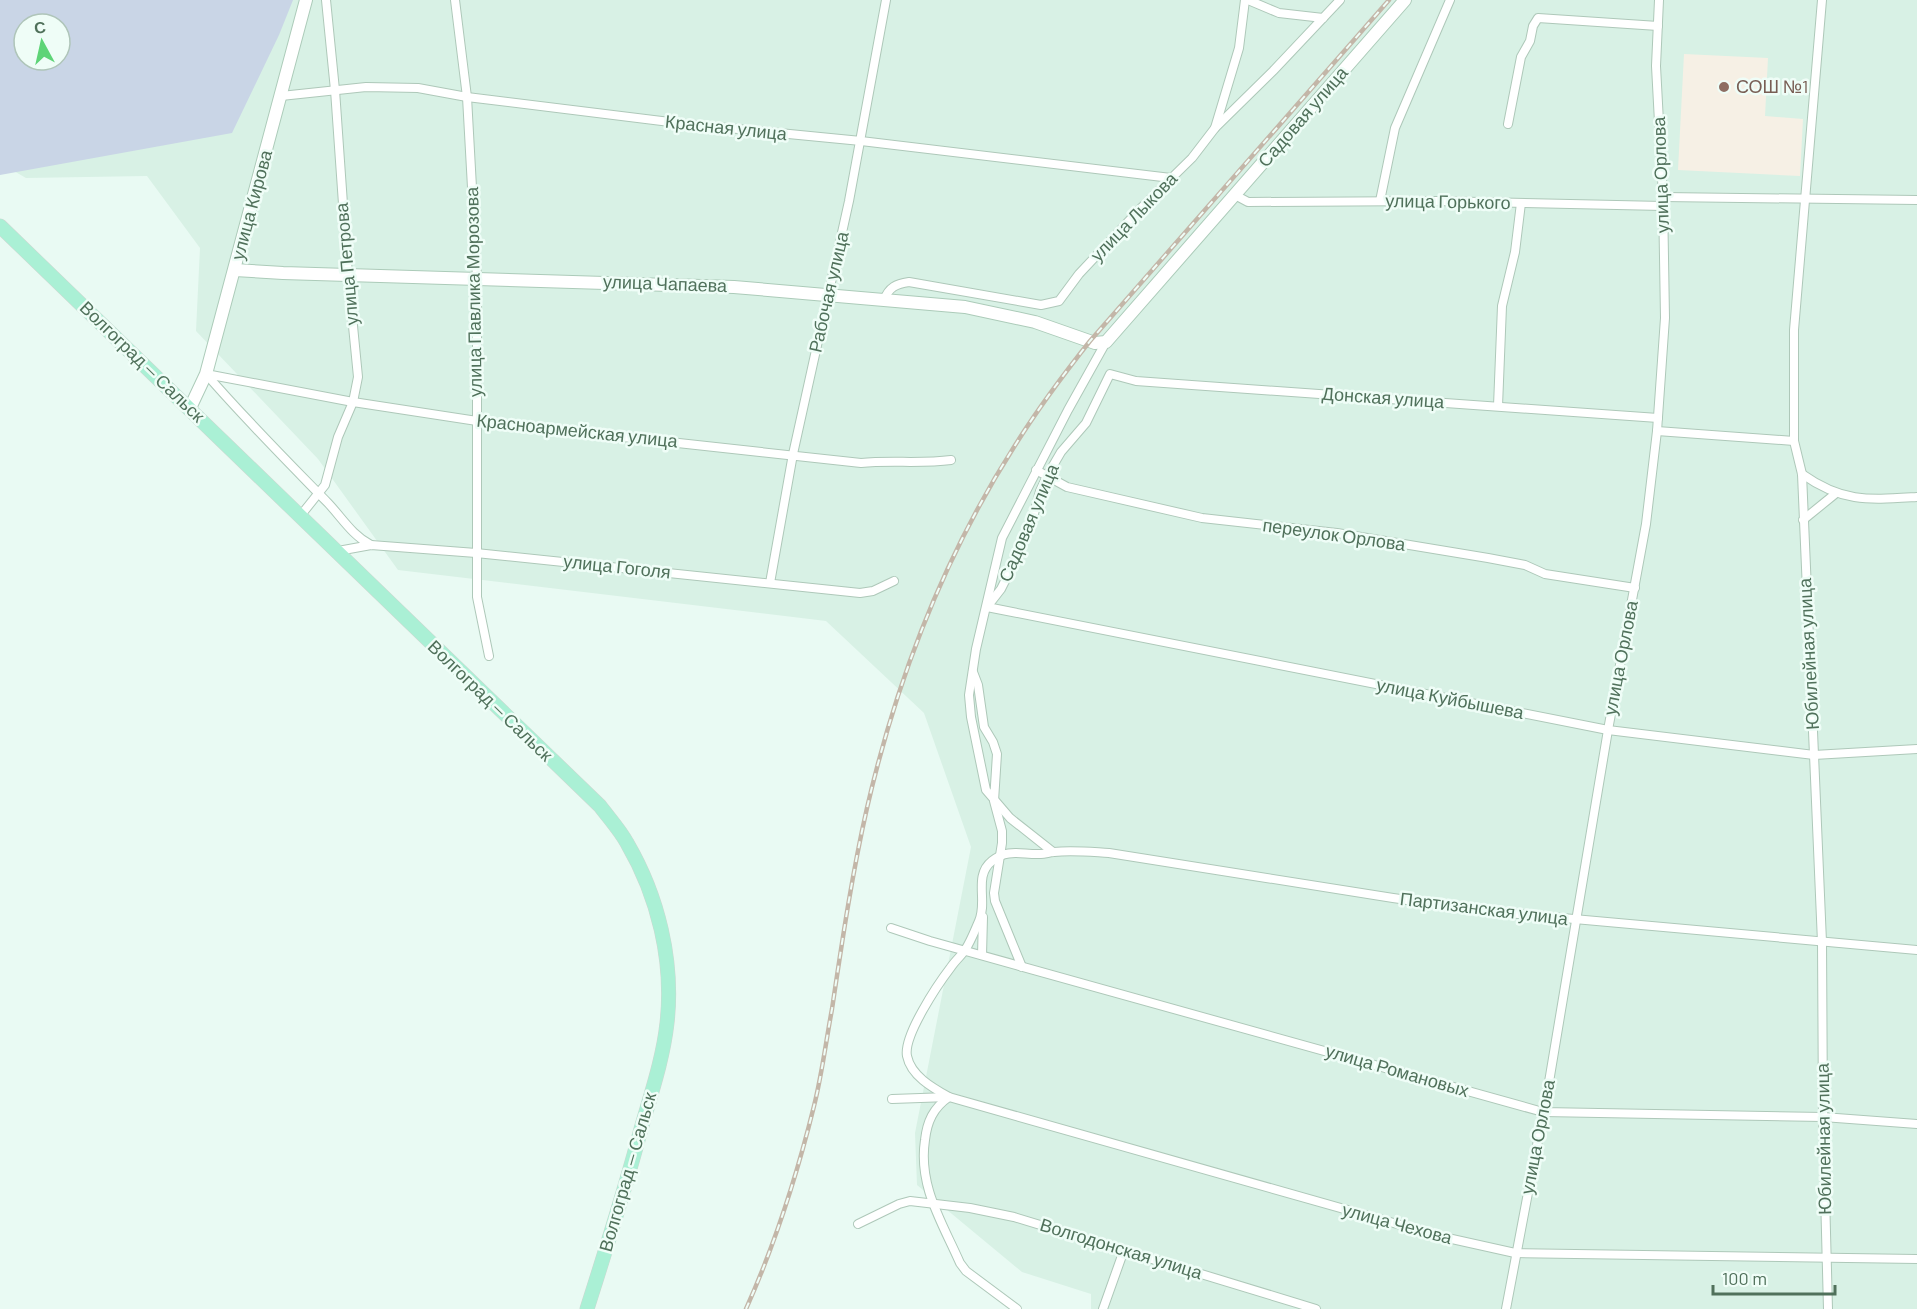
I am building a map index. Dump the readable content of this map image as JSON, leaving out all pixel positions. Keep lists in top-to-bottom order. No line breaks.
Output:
{"streets":{"main road":["Волгоград — Сальск"],"street":["Садовая улица","Красная улица","улица Орлова","улица Горького","улица Кирова","улица Лыкова","улица Петрова","улица Чапаева","улица Павлика Морозова","Рабочая улица","Донская улица","Красноармейская улица","переулок Орлова","улица Гоголя","Юбилейная улица","улица Куйбышева","Партизанская улица","улица Романовых","улица Чехова","Волгодонская улица"]},"crossings":[["Садовая улица","улица Горького"],["Садовая улица","улица Чапаева"],["Садовая улица","Донская улица"],["Садовая улица","переулок Орлова"],["Садовая улица","улица Куйбышева"],["Красная улица","улица Кирова"],["Красная улица","улица Лыкова"],["Красная улица","улица Петрова"],["Красная улица","улица Павлика Морозова"],["Красная улица","Рабочая улица"],["улица Орлова","улица Горького"],["улица Орлова","Донская улица"],["улица Орлова","переулок Орлова"],["улица Орлова","улица Куйбышева"],["улица Орлова","Партизанская улица"],["улица Орлова","улица Романовых"],["улица Орлова","улица Чехова"],["улица Горького","Юбилейная улица"],["улица Кирова","улица Чапаева"],["улица Кирова","Волгоград — Сальск"],["улица Кирова","Красноармейская улица"],["улица Лыкова","улица Чапаева"],["улица Петрова","улица Чапаева"],["улица Петрова","Волгоград — Сальск"],["улица Петрова","Красноармейская улица"],["улица Чапаева","улица Павлика Морозова"],["улица Чапаева","Рабочая улица"],["улица Павлика Морозова","Красноармейская улица"],["улица Павлика Морозова","улица Гоголя"],["Рабочая улица","Красноармейская улица"],["Рабочая улица","улица Гоголя"],["Волгоград — Сальск","улица Гоголя"],["Юбилейная улица","улица Куйбышева"],["Юбилейная улица","Партизанская улица"],["Юбилейная улица","улица Романовых"],["Юбилейная улица","улица Чехова"]],"places":["СОШ №1"],"scale_bar":"100 m","north":"top"}
